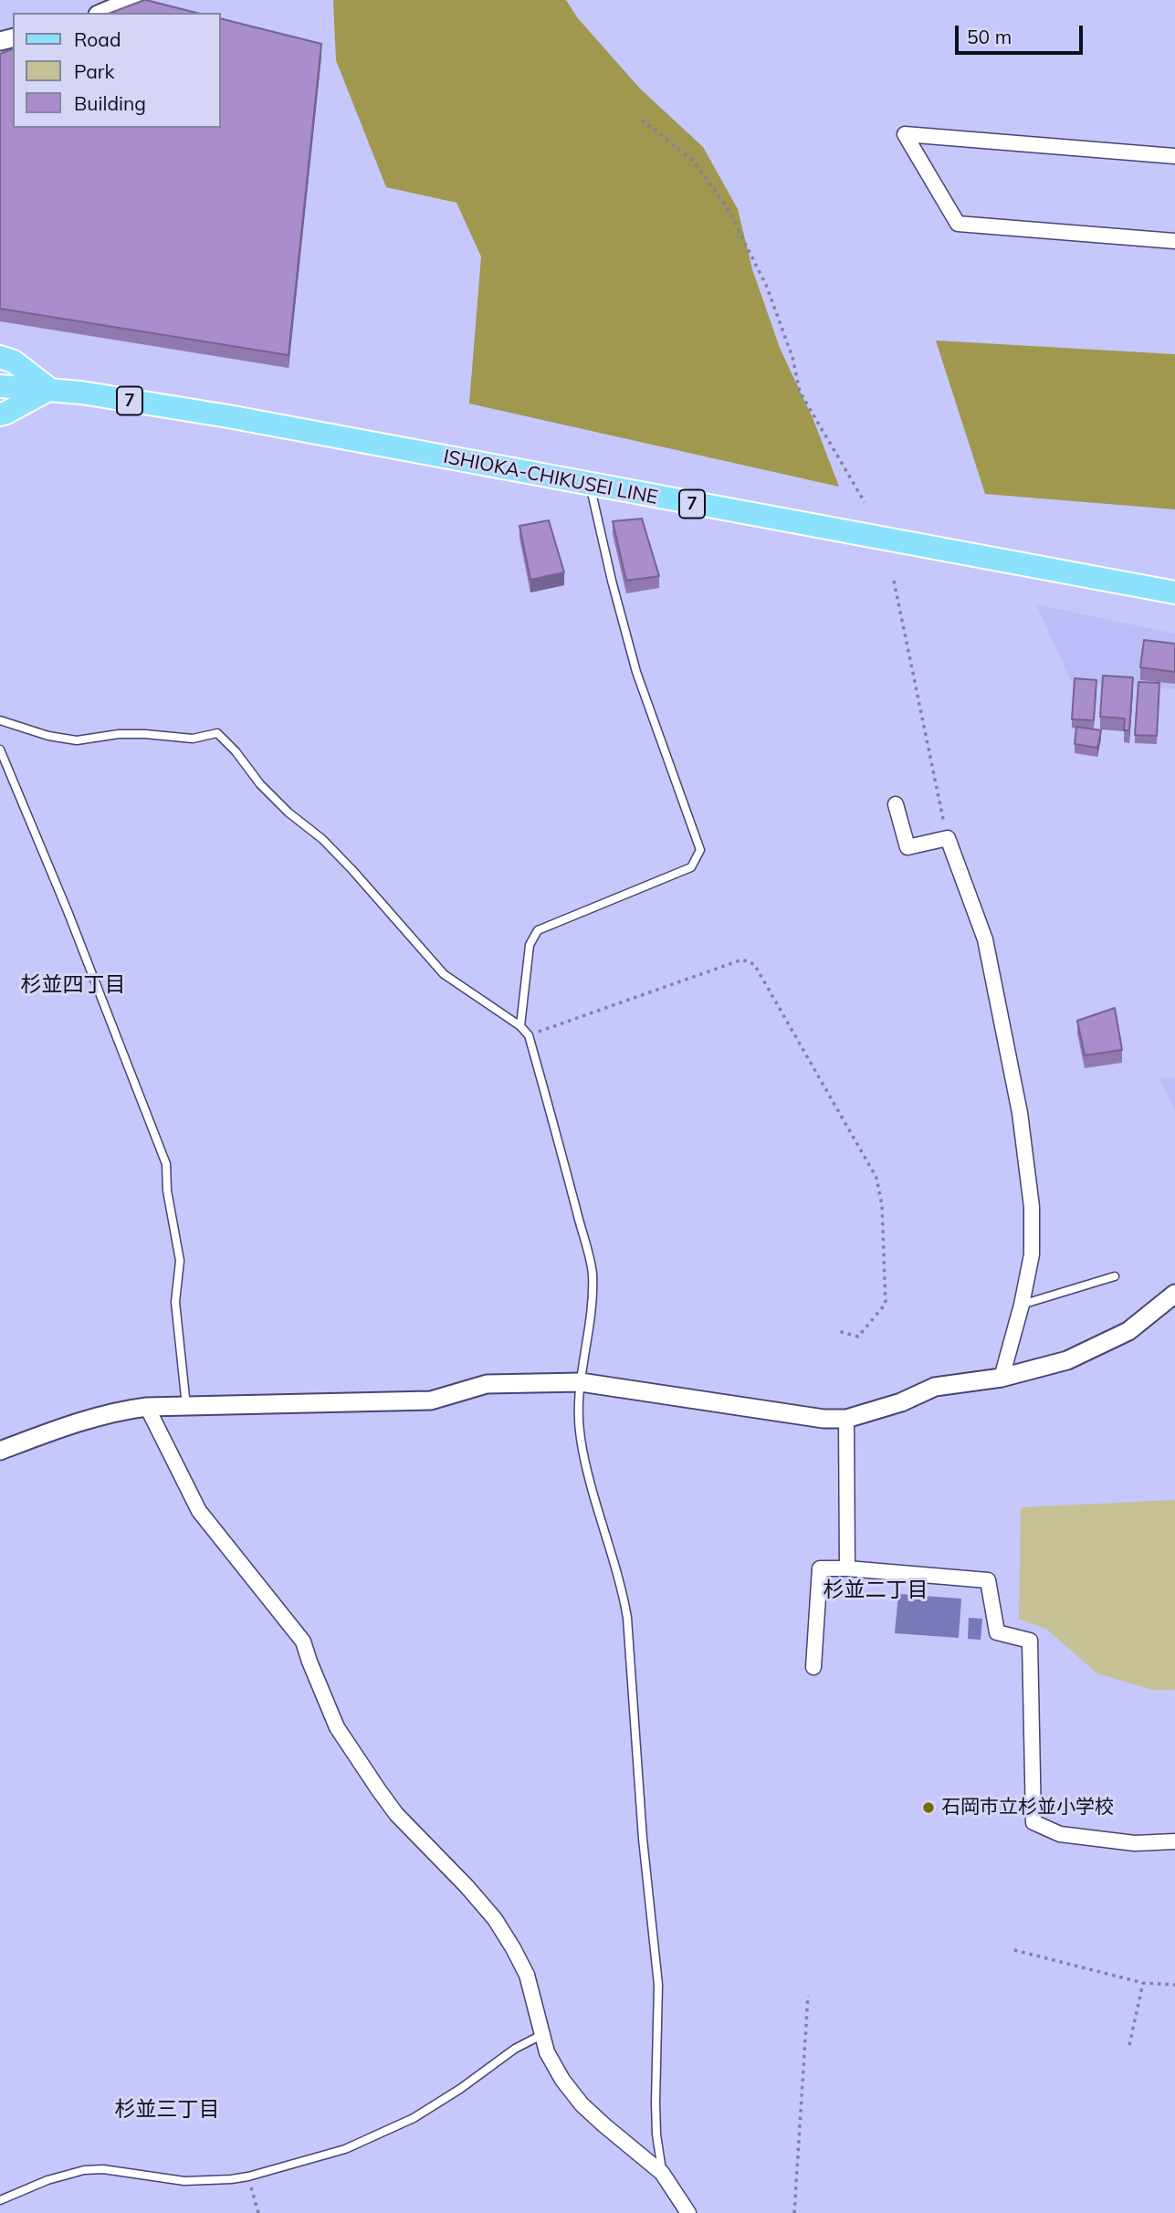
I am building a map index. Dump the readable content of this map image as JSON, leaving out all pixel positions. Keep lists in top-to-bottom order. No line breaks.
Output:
{"streets":{"main road":["7","ISHIOKA-CHIKUSEI LINE"]},"districts":["杉並四丁目","杉並二丁目","杉並三丁目"],"places":["石岡市立杉並小学校"],"legend":["Road","Park","Building"],"scale_bar":"50 m"}
